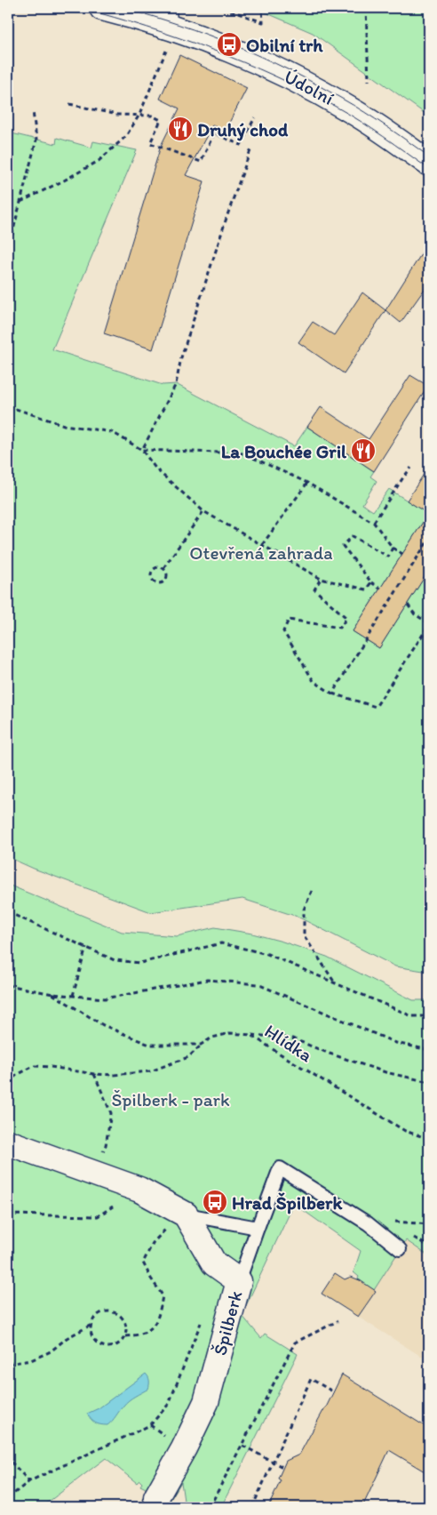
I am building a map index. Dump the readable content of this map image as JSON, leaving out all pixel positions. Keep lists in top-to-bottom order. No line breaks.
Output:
{"streets":{"street":["Údolní","Špilberk"],"path":["Hlídka"]},"parks":["Otevřená zahrada","Špilberk - park"],"places":{"bus stop":["Obilní trh","Hrad Špilberk"],"restaurant":["Druhý chod","La Bouchée Gril"]}}
